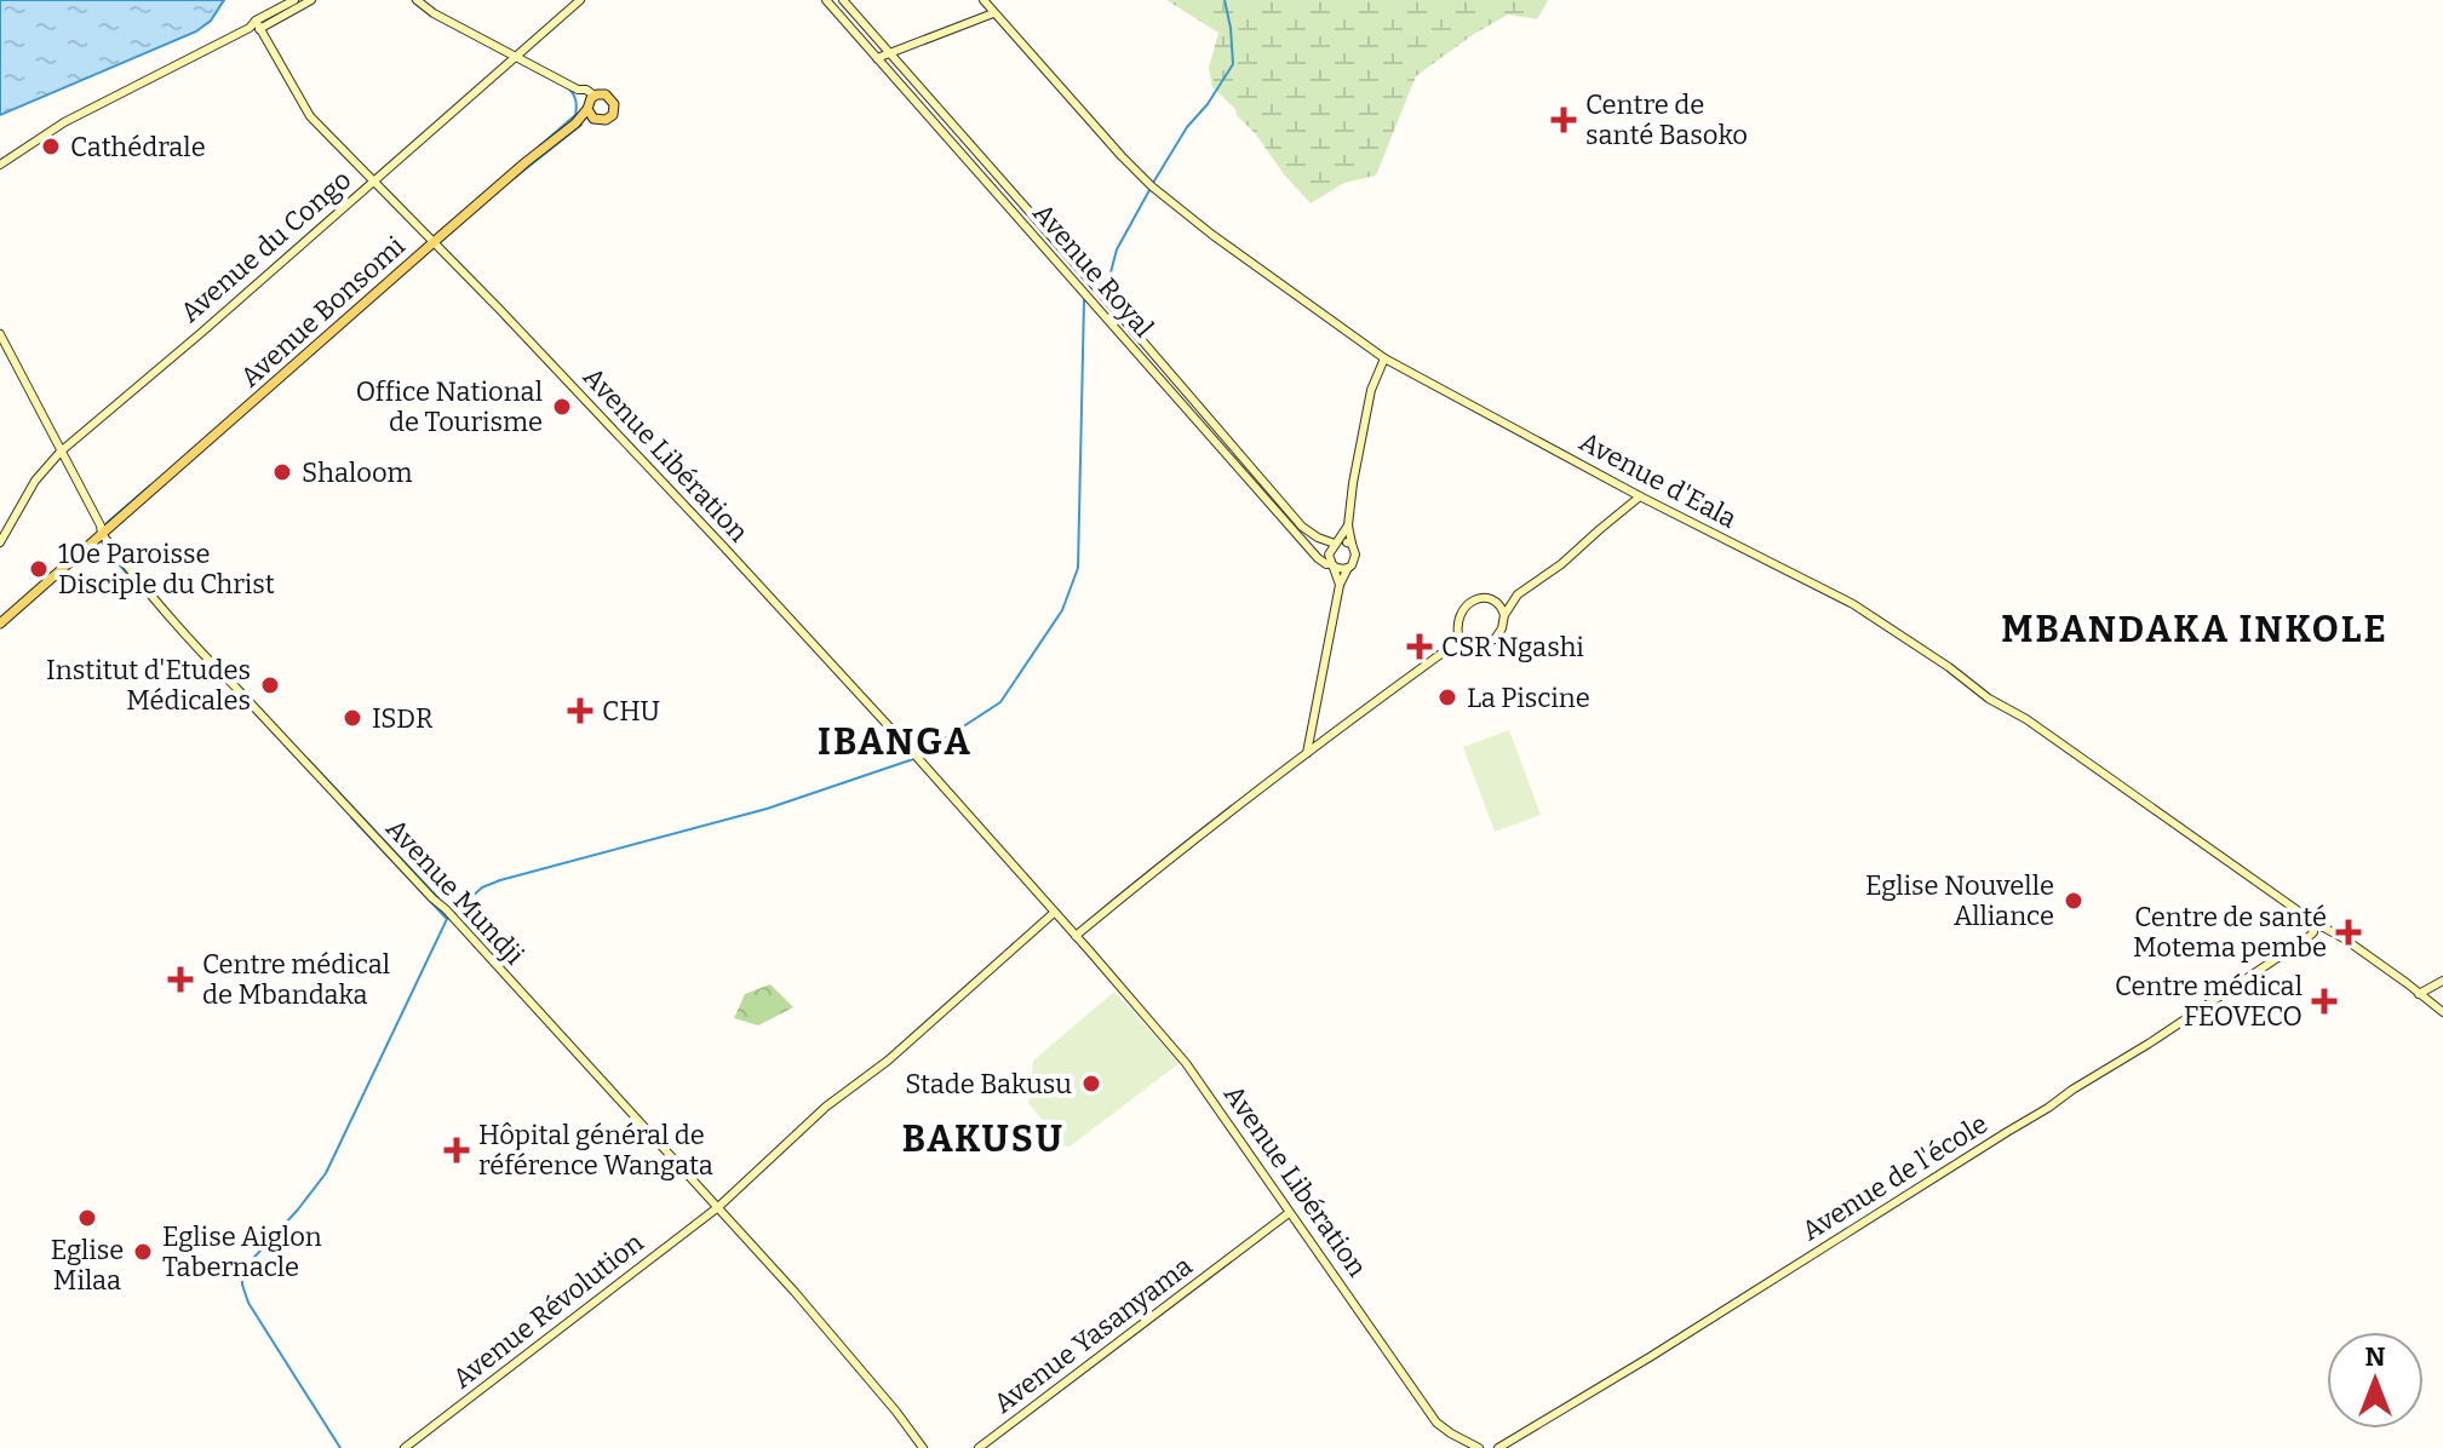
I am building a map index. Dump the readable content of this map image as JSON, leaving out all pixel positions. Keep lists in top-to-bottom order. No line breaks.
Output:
{"streets":{"main road":["Avenue Bonsomi"],"street":["Avenue du Congo","Avenue Royal","Avenue Libération","Avenue d'Eala","Avenue Mundji","Avenue de l'école","Avenue Révolution","Avenue Yasanyama"]},"crossings":[["Avenue du Congo","Avenue Libération"],["Avenue du Congo","Avenue Mundji"],["Avenue Bonsomi","Avenue Libération"],["Avenue Bonsomi","Avenue Mundji"],["Avenue Libération","Avenue Révolution"],["Avenue Libération","Avenue Yasanyama"],["Avenue d'Eala","Avenue de l'école"],["Avenue Mundji","Avenue Révolution"]],"districts":["MBANDAKA INKOLE","IBANGA","BAKUSU"],"places":{"health":["Centre de santé Basoko","CSR Ngashi","CHU","Centre de santé Motema pembe","Centre médical de Mbandaka","Centre médical FEOVECO","Hôpital général de référence Wangata"],"other":["Cathédrale","Office National de Tourisme","Shaloom","10e Paroisse Disciple du Christ","Institut d'Etudes Médicales","La Piscine","ISDR","Eglise Nouvelle Alliance","Stade Bakusu","Eglise Milaa","Eglise Aiglon Tabernacle"]},"north":"top"}
